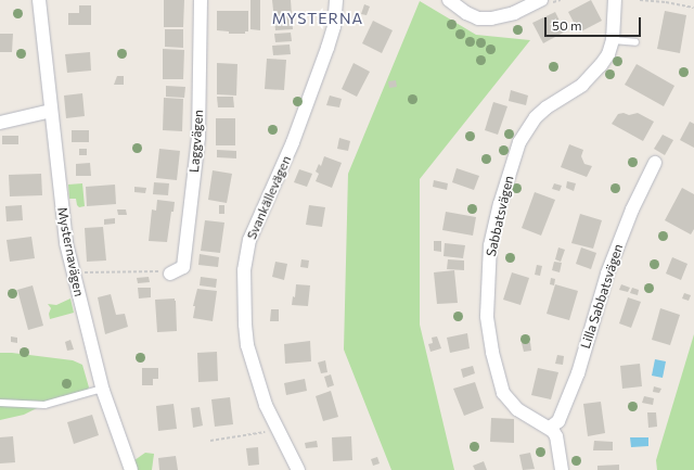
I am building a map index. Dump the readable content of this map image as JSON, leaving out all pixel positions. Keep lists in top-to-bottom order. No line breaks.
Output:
{"streets":{"street":["Laggvägen","Svankällevägen","Sabbatsvägen","Mysternavägen","Lilla Sabbatsvägen"]},"crossings":[["Sabbatsvägen","Lilla Sabbatsvägen"]],"districts":["MYSTERNA"],"scale_bar":"50 m"}
